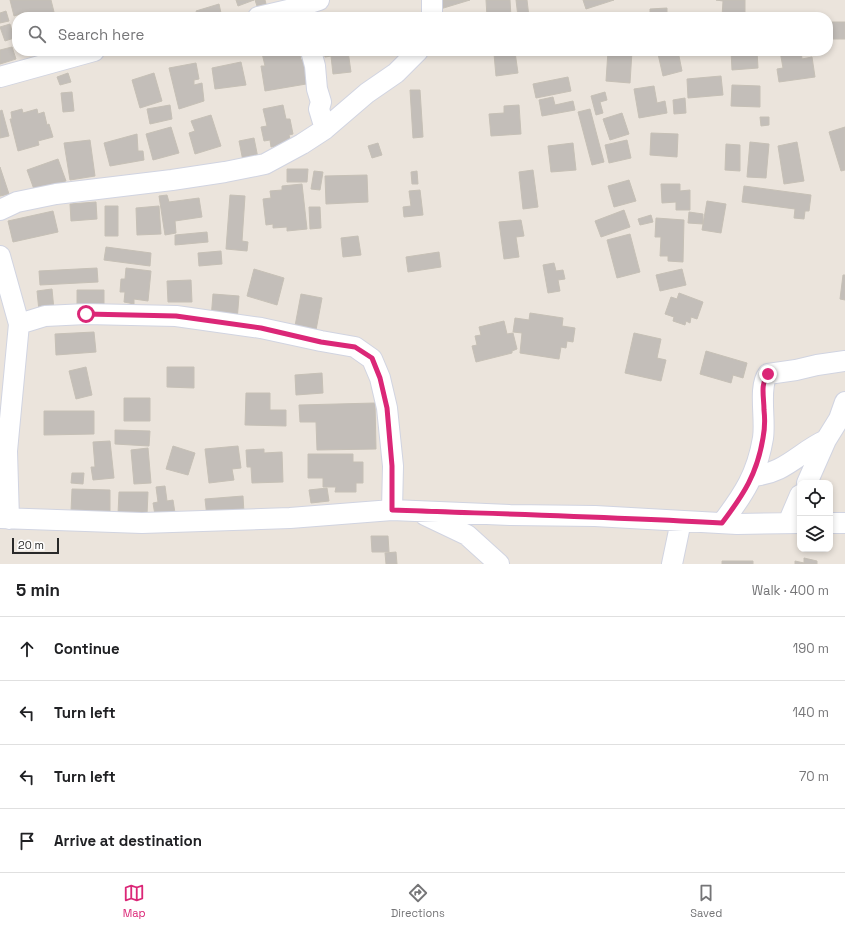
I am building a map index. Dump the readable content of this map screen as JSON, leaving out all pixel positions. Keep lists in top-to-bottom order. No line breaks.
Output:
{"scale_bar":"20 m","page":{"search":"Search here","scale":"20 m","heading":["5 min","Walk · 400 m"],"list":[["Continue","190 m"],["Turn left","140 m"],["Turn left","70 m"],"Arrive at destination"],"nav":["Map","Directions","Saved"]}}
